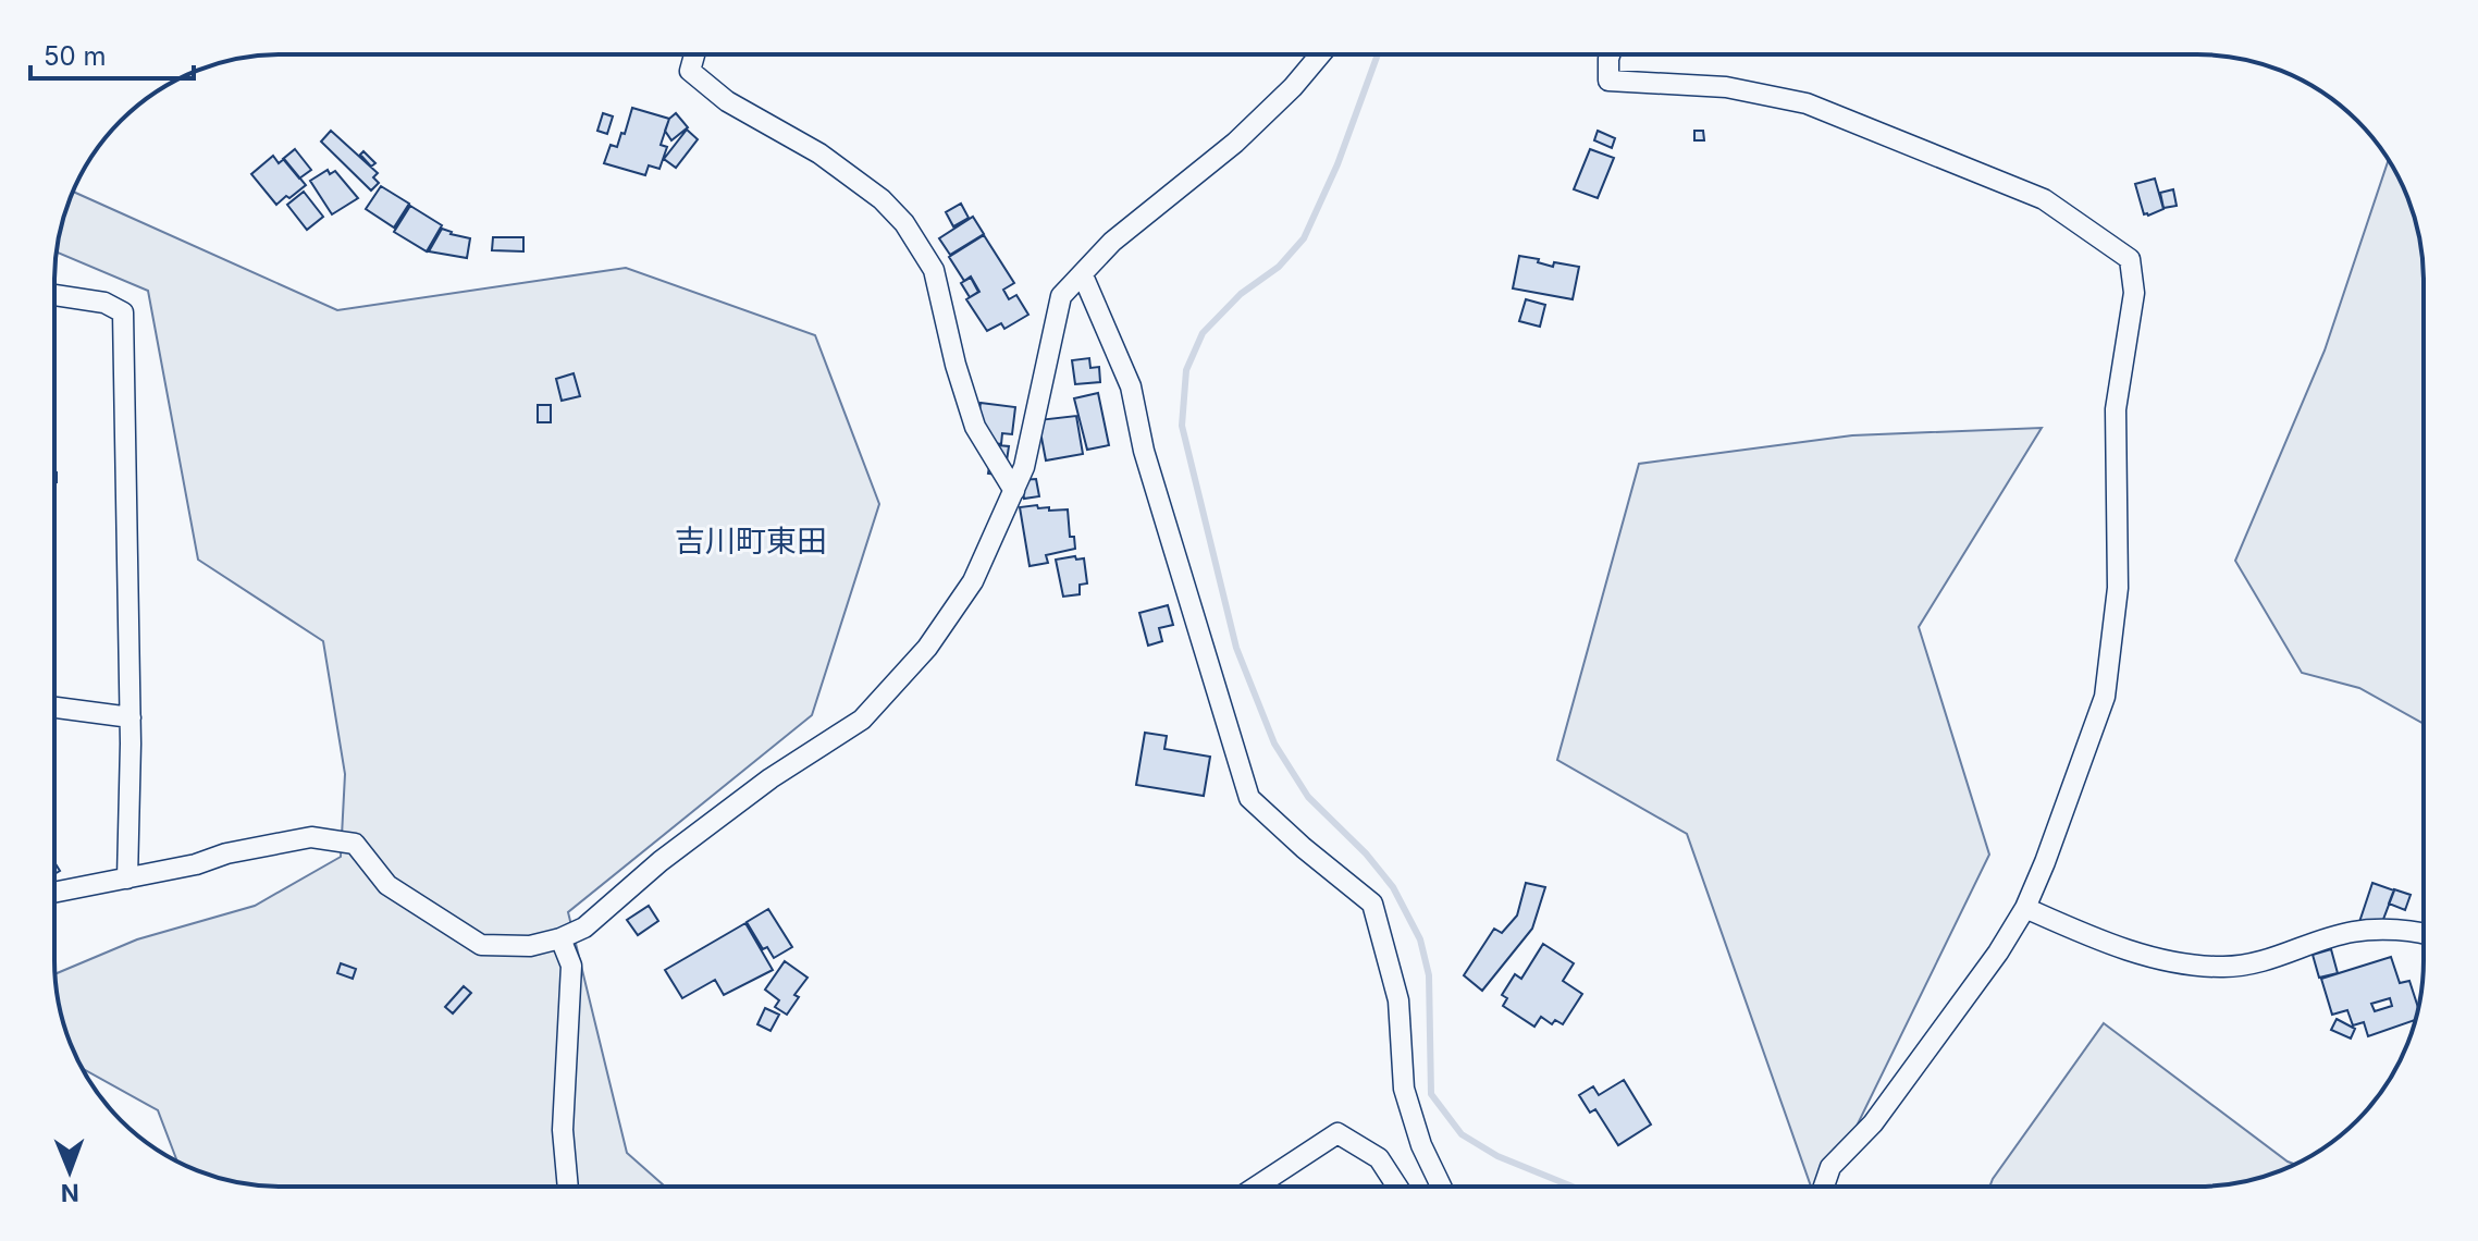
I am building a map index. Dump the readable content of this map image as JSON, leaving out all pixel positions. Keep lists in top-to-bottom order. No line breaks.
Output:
{"districts":["吉川町東田"],"scale_bar":"50 m","north":"bottom"}
